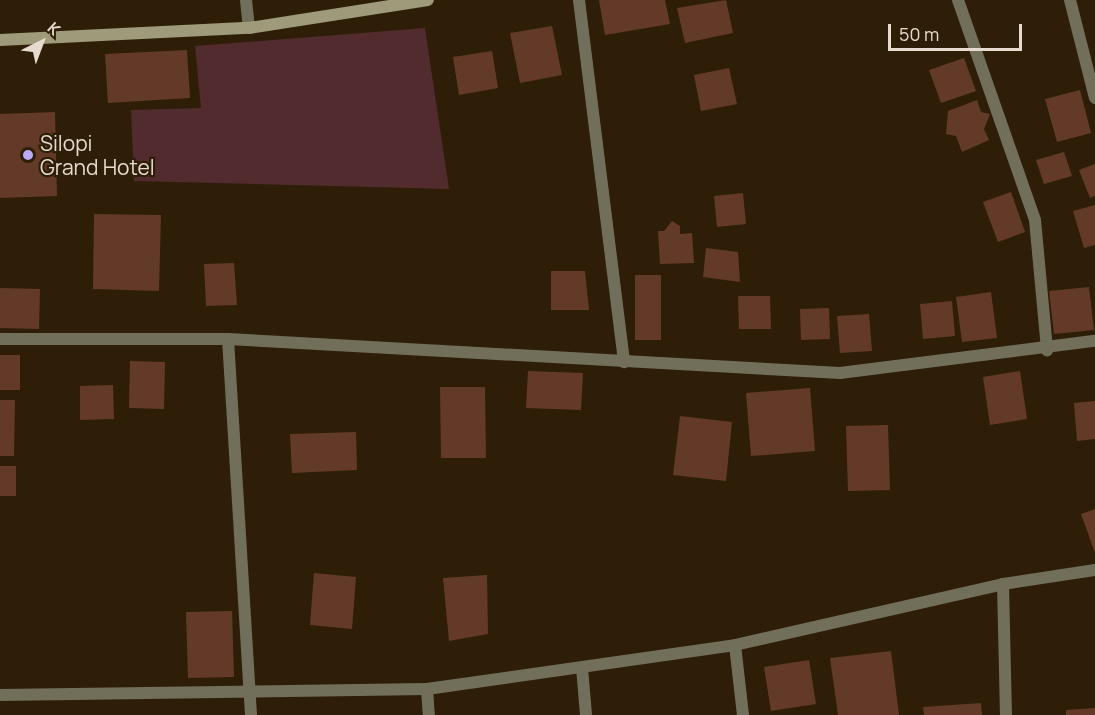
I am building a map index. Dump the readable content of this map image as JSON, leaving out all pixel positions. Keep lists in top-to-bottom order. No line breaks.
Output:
{"places":["Silopi Grand Hotel"],"scale_bar":"50 m","north":"top right"}
